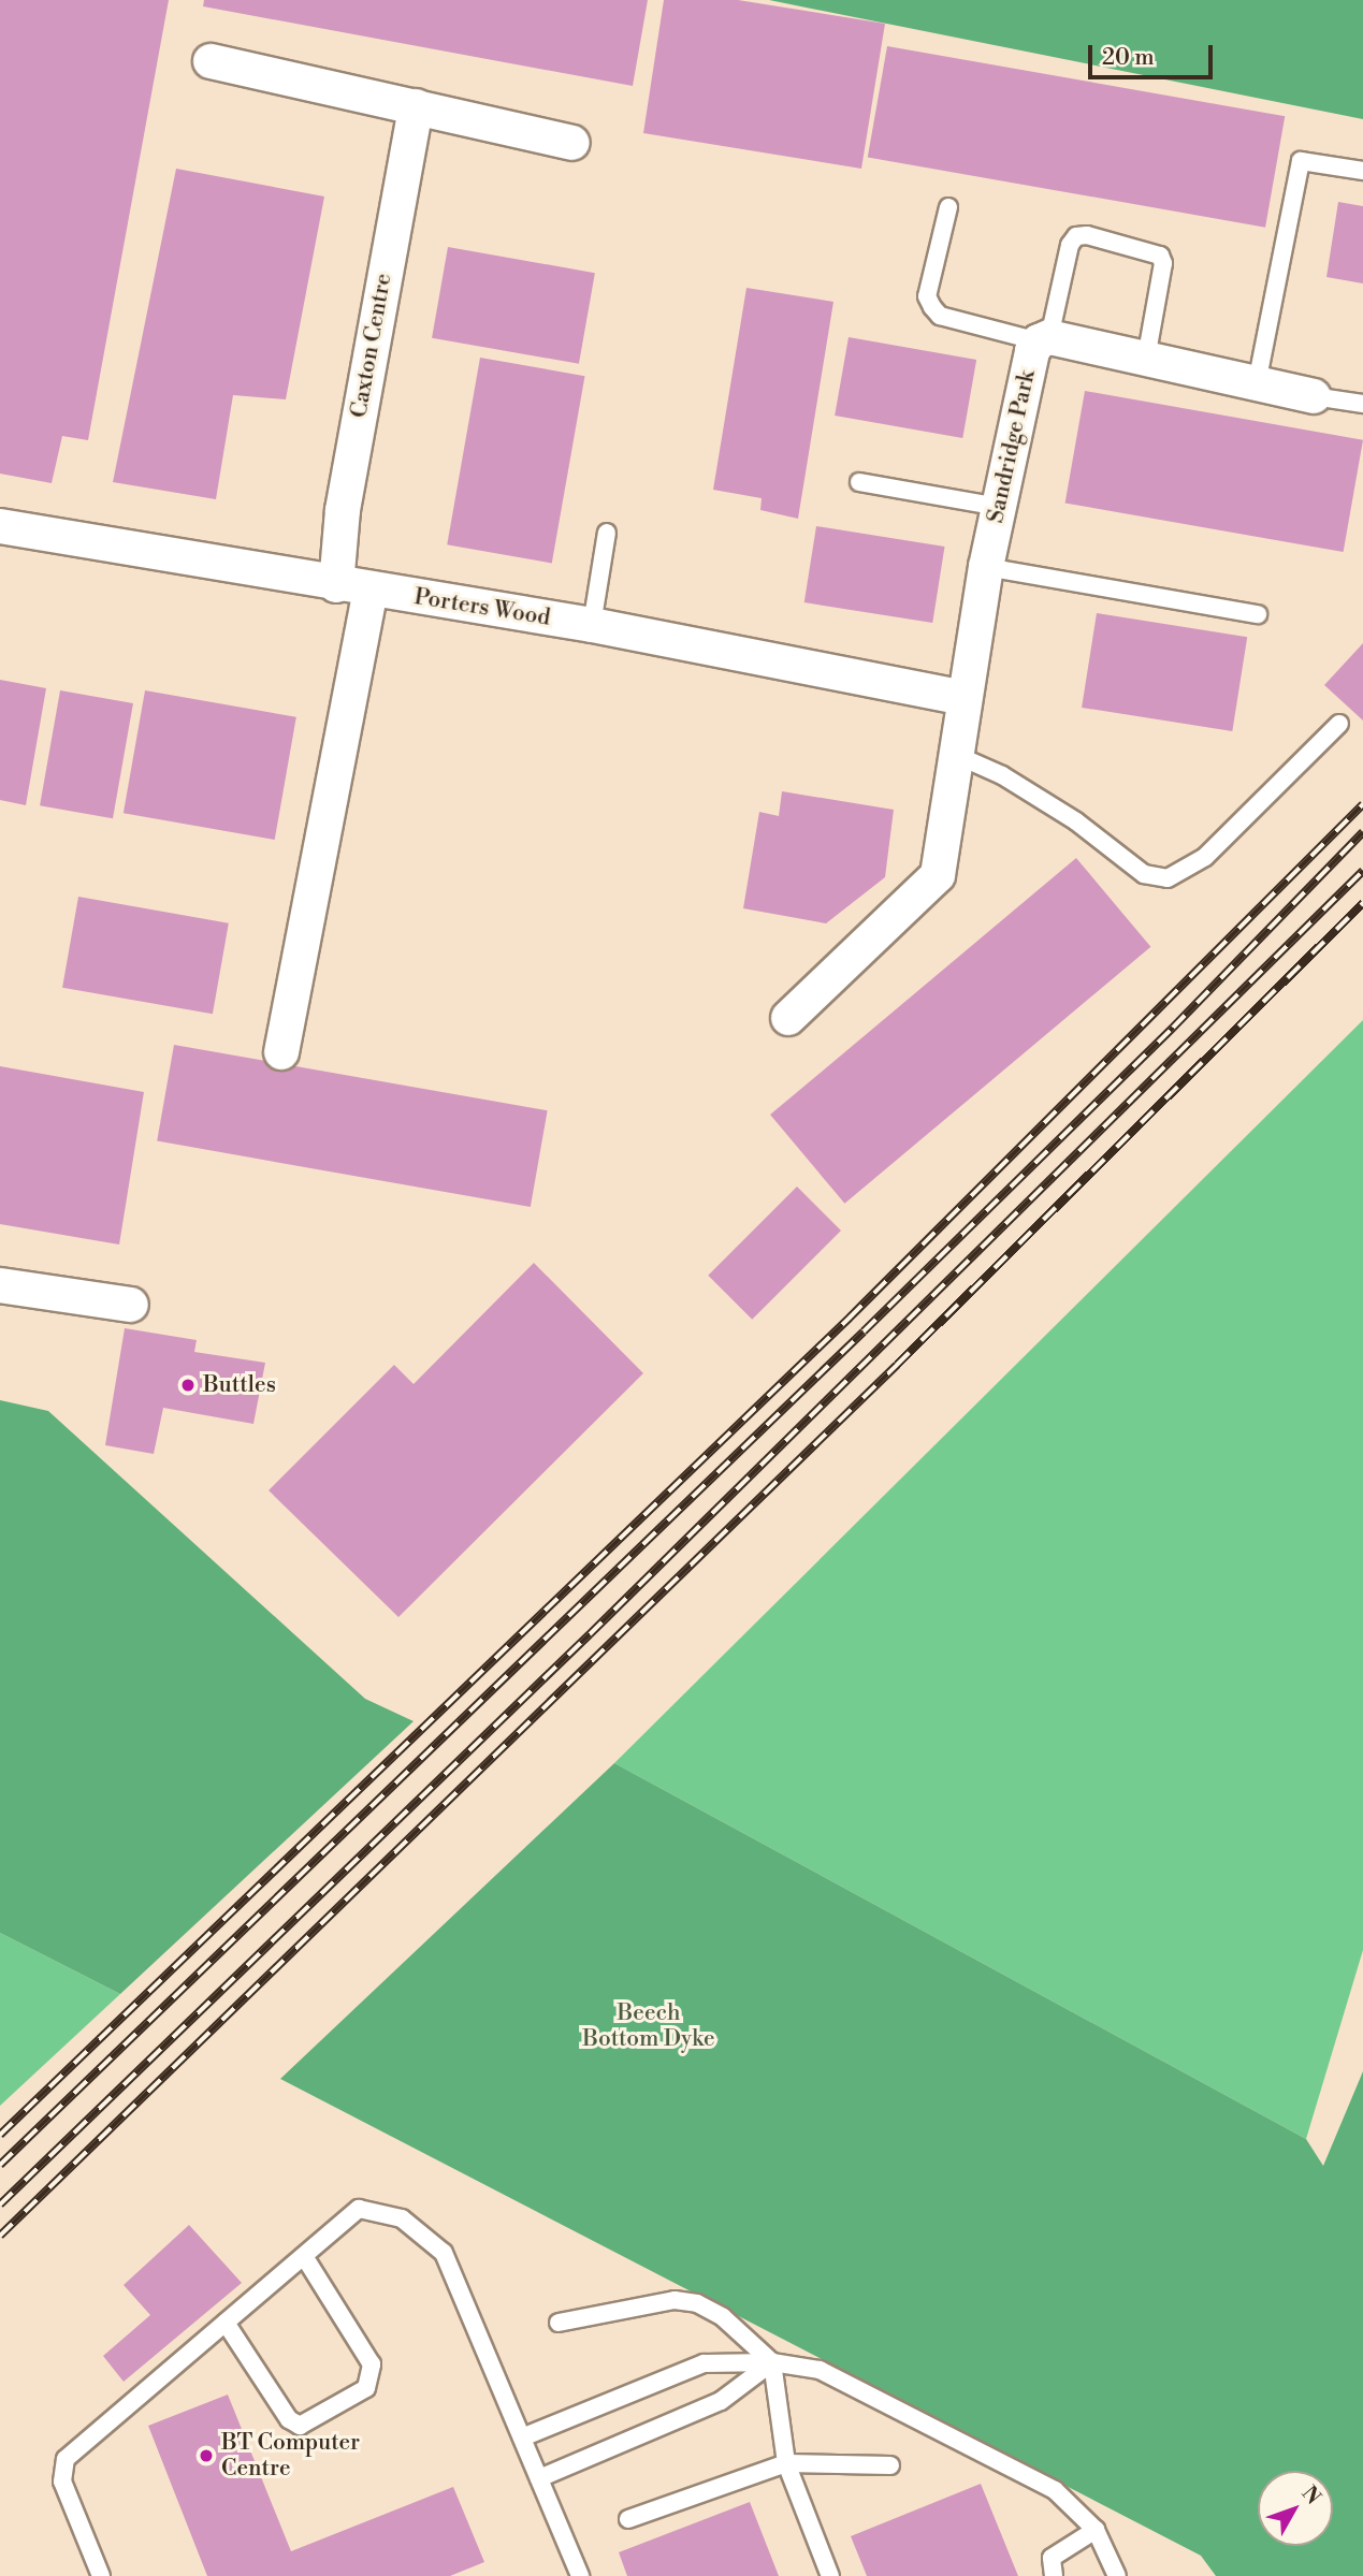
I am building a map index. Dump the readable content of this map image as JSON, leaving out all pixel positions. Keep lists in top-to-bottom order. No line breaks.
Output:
{"streets":{"street":["Caxton Centre","Sandridge Park","Porters Wood"]},"crossings":[["Caxton Centre","Porters Wood"],["Sandridge Park","Porters Wood"]],"parks":["Beech Bottom Dyke"],"places":["Buttles","BT Computer Centre"],"scale_bar":"20 m","north":"top right"}
